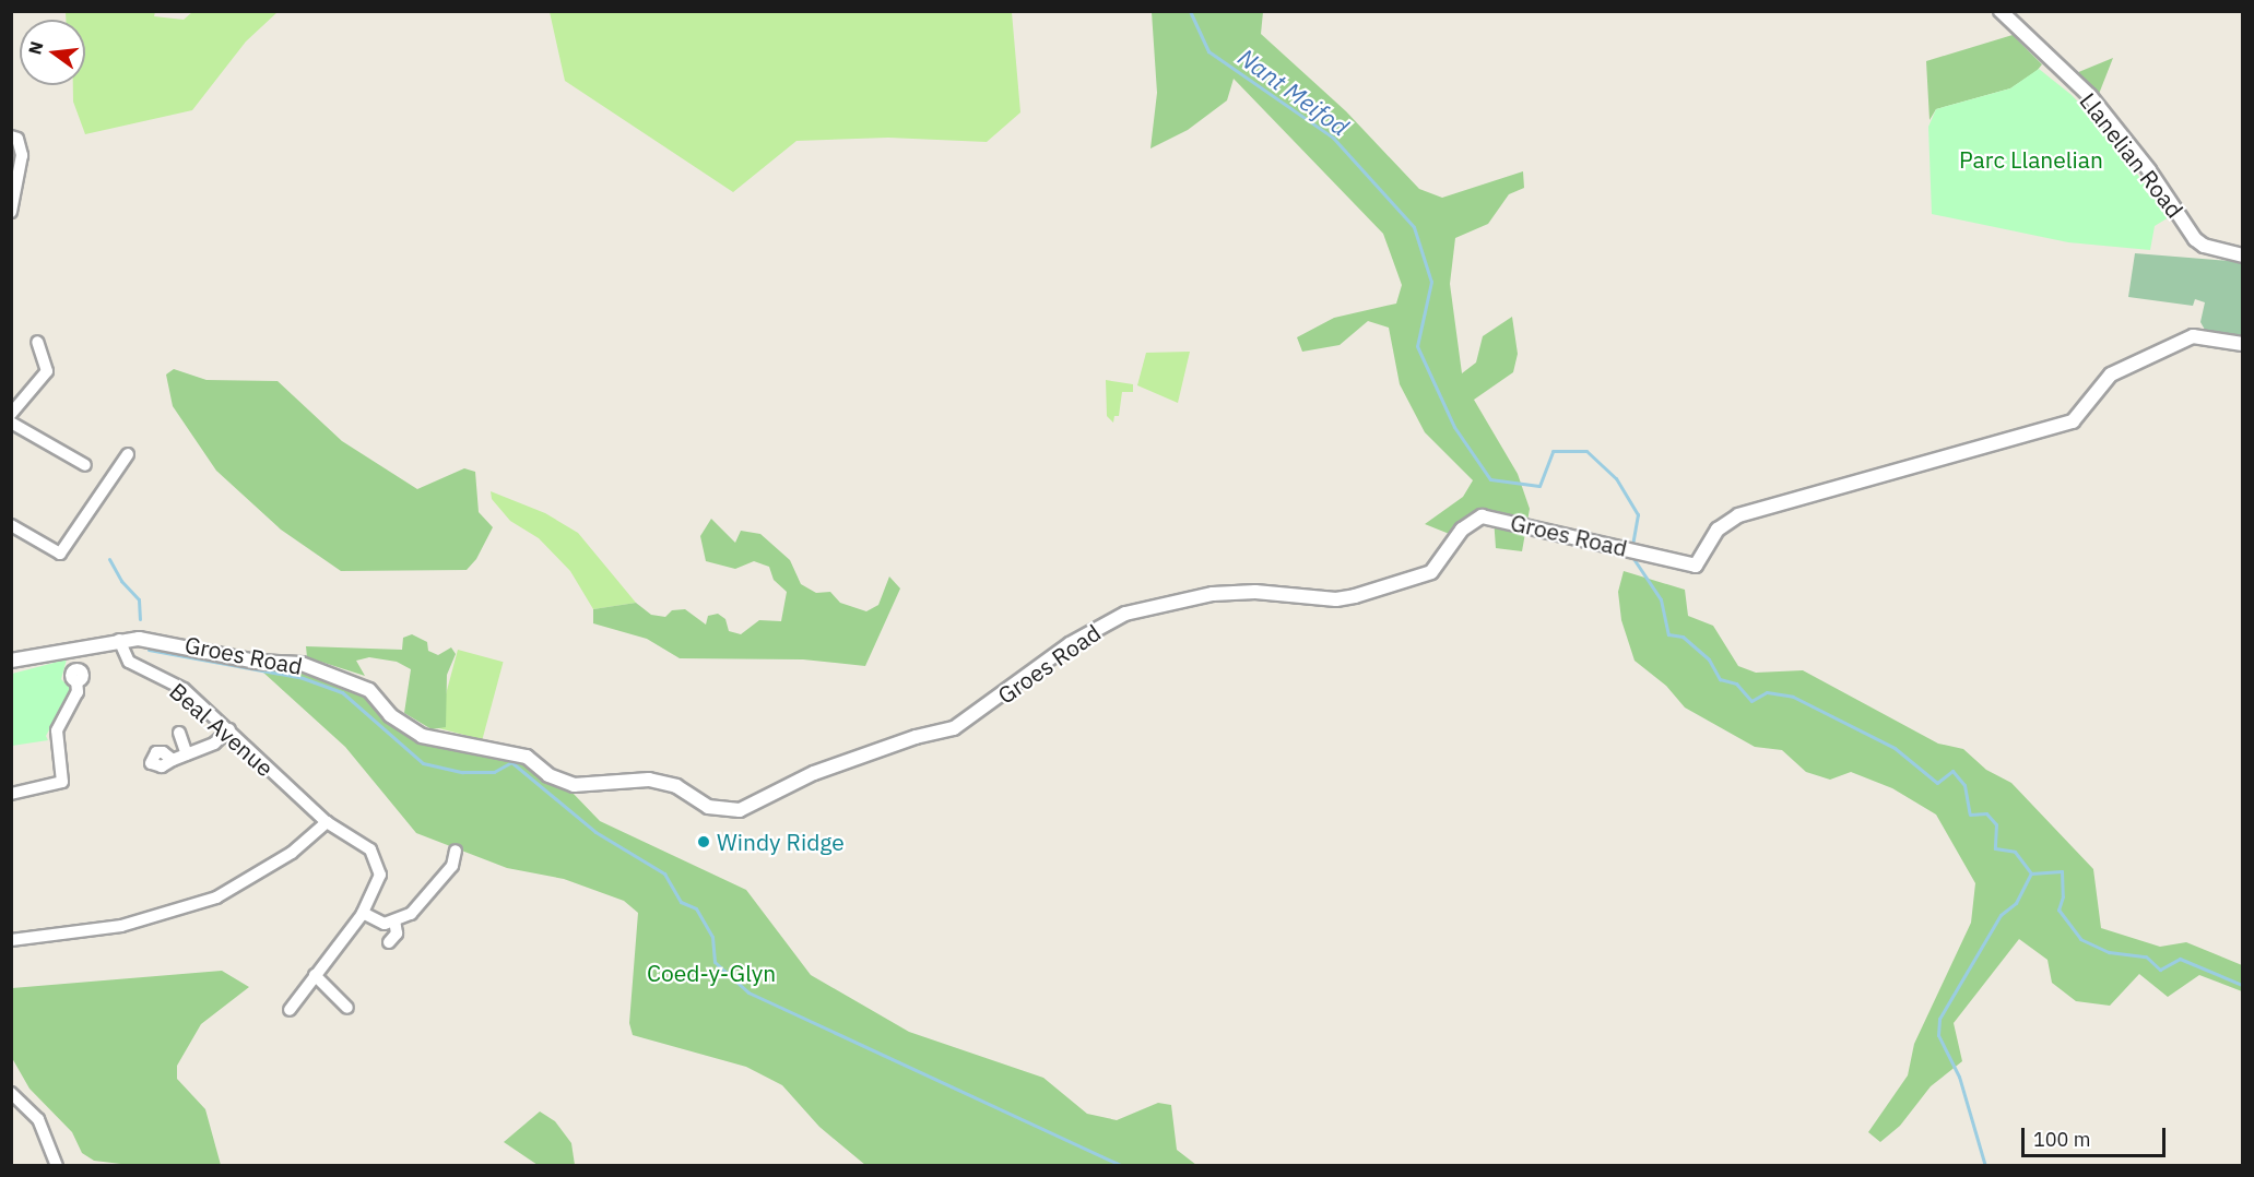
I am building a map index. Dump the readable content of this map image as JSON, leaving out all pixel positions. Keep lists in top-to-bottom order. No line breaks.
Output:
{"streets":{"street":["Llanelian Road","Groes Road","Beal Avenue"]},"crossings":[["Groes Road","Beal Avenue"]],"water":["Nant Meifod"],"parks":["Parc Llanelian","Coed-y-Glyn"],"places":["Windy Ridge"],"scale_bar":"100 m","north":"left"}
